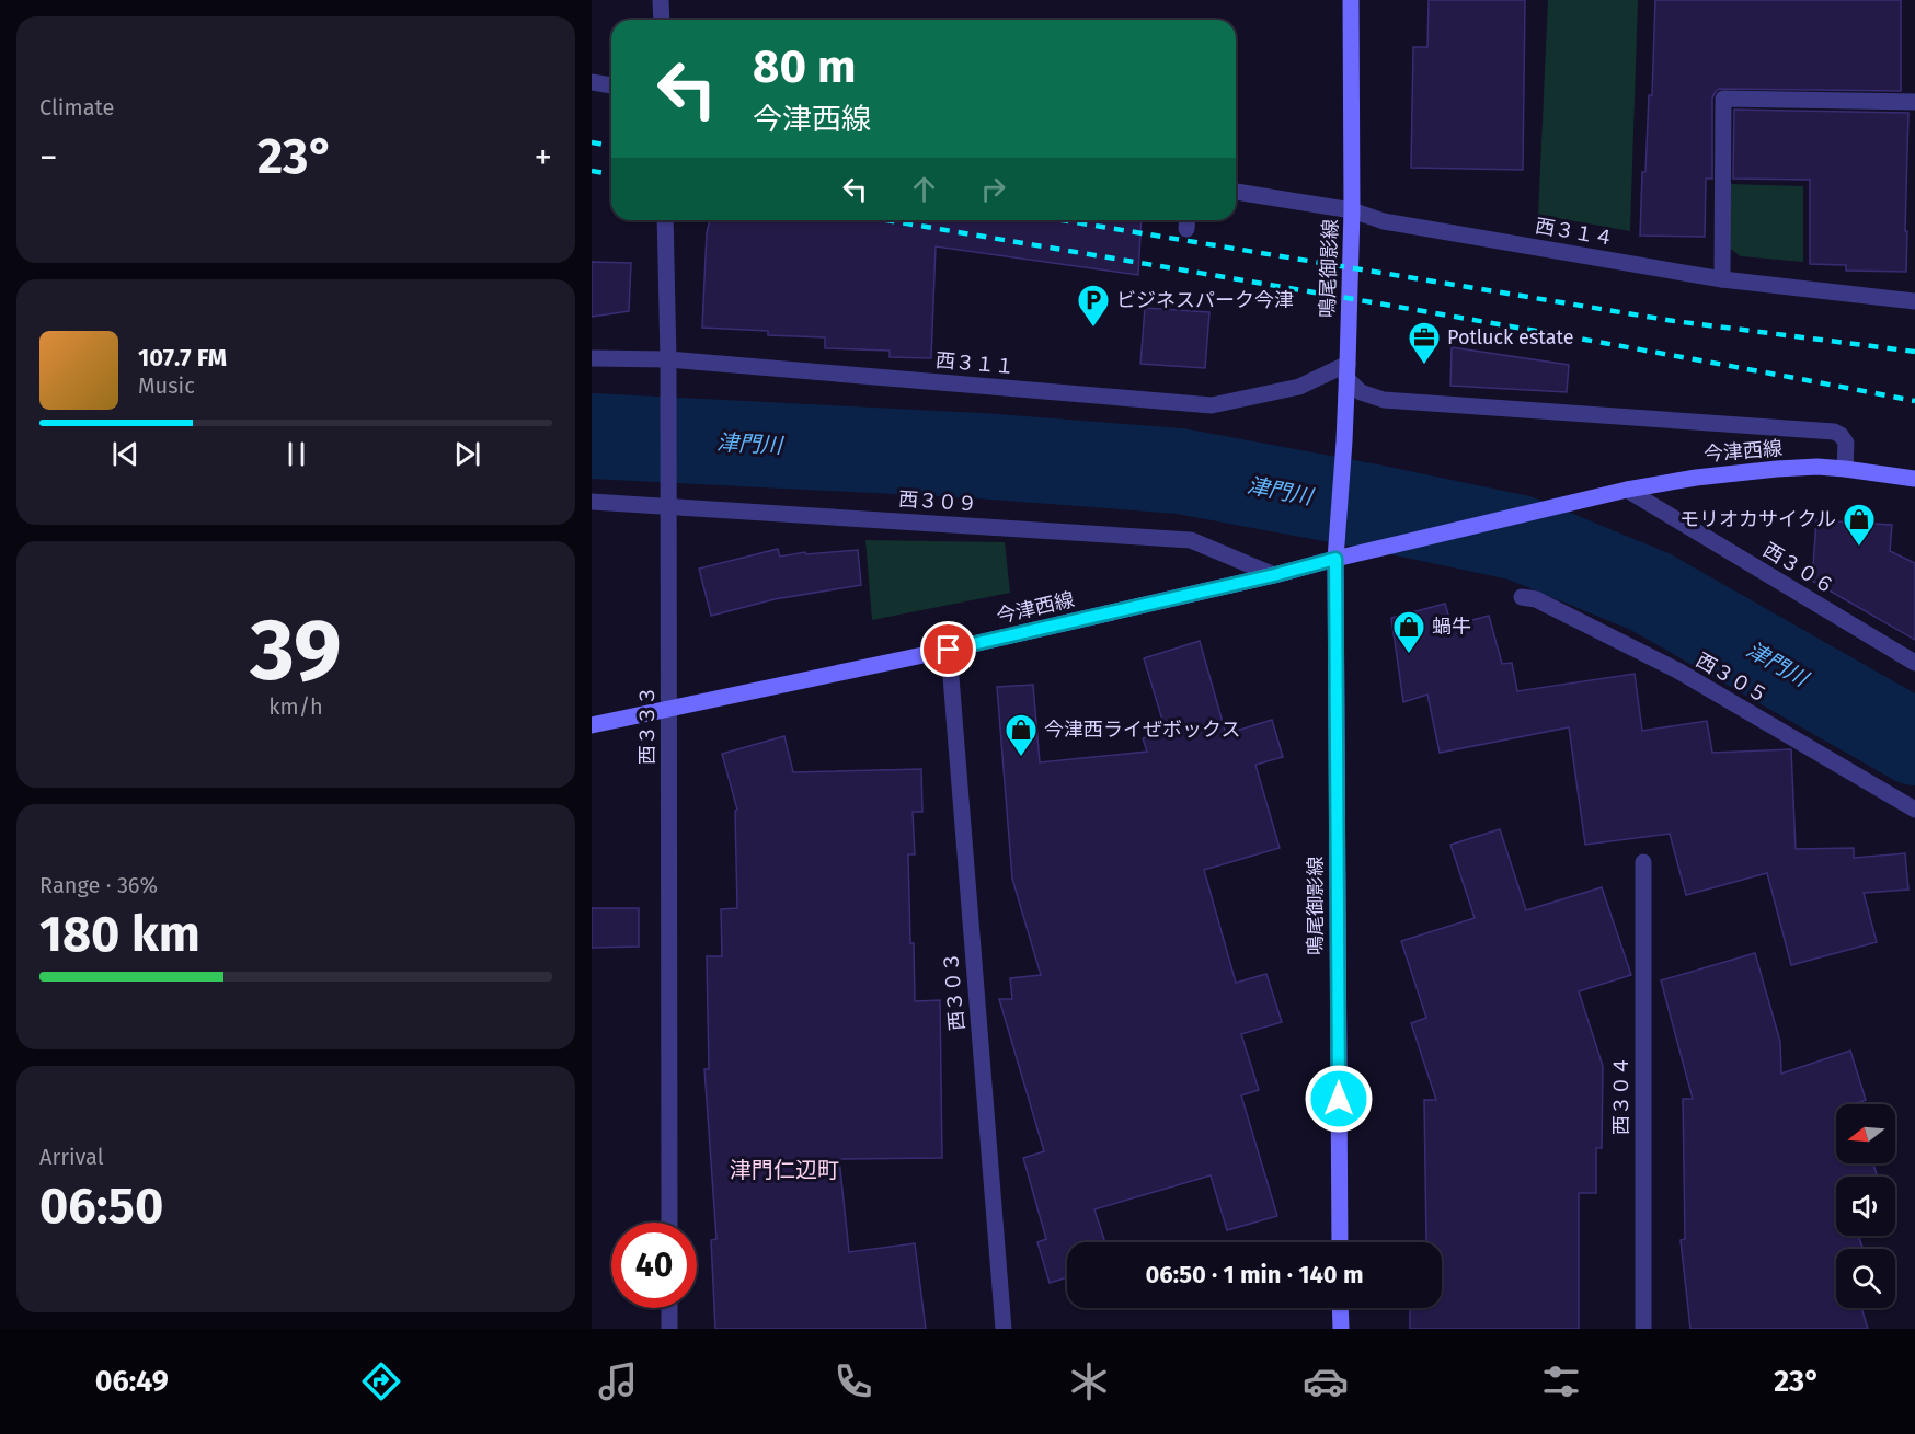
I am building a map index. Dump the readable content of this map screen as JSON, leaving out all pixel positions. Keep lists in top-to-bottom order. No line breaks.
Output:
{"streets":{"street":["西３１４","鳴尾御影線","西３１１","今津西線","西３０９","西３０６","西３０５","西３３３","西３０３","西３０４"]},"crossings":[["西３１４","鳴尾御影線"],["鳴尾御影線","西３１１"],["鳴尾御影線","今津西線"],["西３１１","西３３３"],["今津西線","西３０９"],["今津西線","西３０６"],["今津西線","西３３３"],["今津西線","西３０３"],["西３０９","西３３３"]],"districts":["津門仁辺町"],"water":["津門川"],"places":{"parking":["ビジネスパーク今津"],"office":["Potluck estate"],"shop":["モリオカサイクル","蝸牛","今津西ライぜボックス"]},"north":"left","page":{"tile":["Climate",["39","km/h"],["Range · 36%","180 km"],["Arrival","06:50"]],"turn":["80 m","今津西線"],"heat":["−","23°","+"],"song":["107.7 FM","Music"],"limit":"40","trip":"06:50 · 1 min · 140 m","tabs":["06:49","23°"]}}
